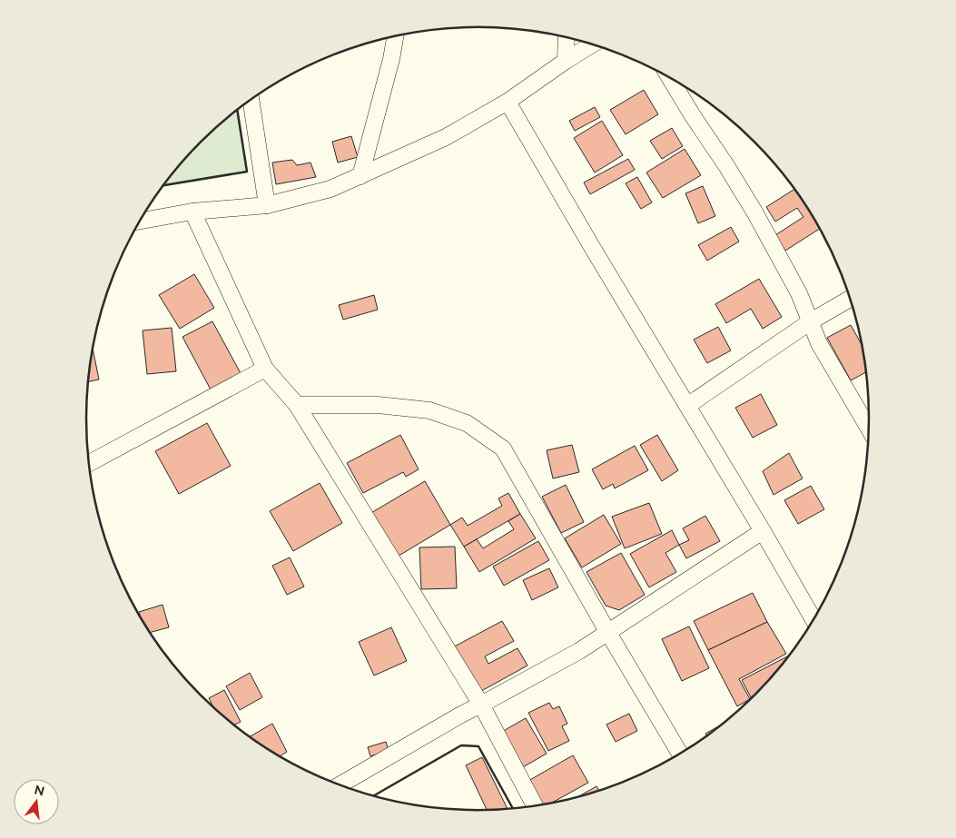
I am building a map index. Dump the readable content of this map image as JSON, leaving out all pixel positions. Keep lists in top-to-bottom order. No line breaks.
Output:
{"north":"top"}
